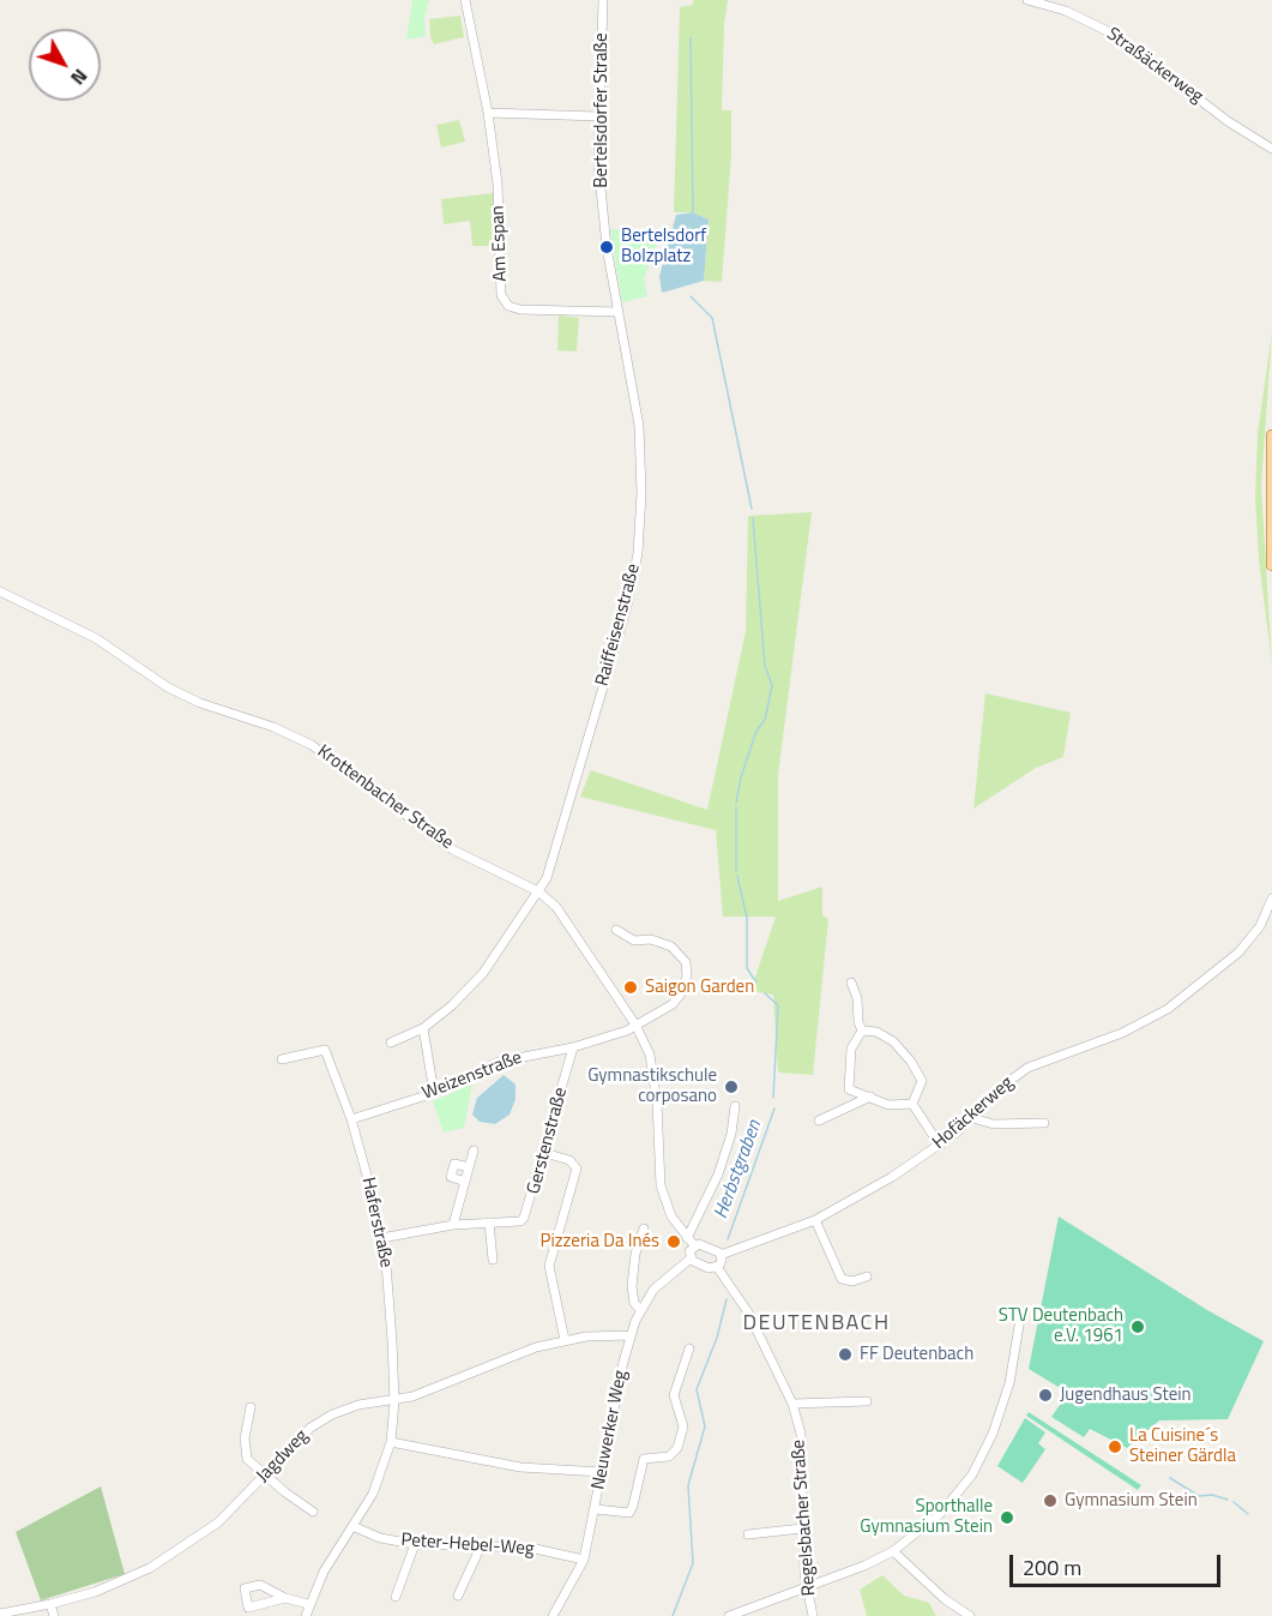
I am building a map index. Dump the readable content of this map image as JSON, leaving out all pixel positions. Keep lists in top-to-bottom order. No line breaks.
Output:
{"streets":{"street":["Straßäckerweg","Bertelsdorfer Straße","Am Espan","Raiffeisenstraße","Krottenbacher Straße","Weizenstraße","Hofäckerweg","Gerstenstraße","Haferstraße","Neuwerker Weg","Jagdweg","Regelsbacher Straße","Peter-Hebel-Weg"]},"crossings":[["Bertelsdorfer Straße","Am Espan"],["Bertelsdorfer Straße","Raiffeisenstraße"],["Raiffeisenstraße","Krottenbacher Straße"],["Weizenstraße","Gerstenstraße"],["Weizenstraße","Haferstraße"],["Gerstenstraße","Haferstraße"],["Haferstraße","Jagdweg"],["Haferstraße","Peter-Hebel-Weg"],["Neuwerker Weg","Jagdweg"],["Neuwerker Weg","Peter-Hebel-Weg"]],"districts":["DEUTENBACH"],"water":["Herbstgraben"],"places":["Bertelsdorf Bolzplatz","Saigon Garden","Gymnastikschule corposano","Pizzeria Da Inés","STV Deutenbach e.V. 1961","FF Deutenbach","Jugendhaus Stein","La Cuisine´s Steiner Gärdla","Gymnasium Stein","Sporthalle Gymnasium Stein"],"scale_bar":"200 m","north":"bottom right"}
